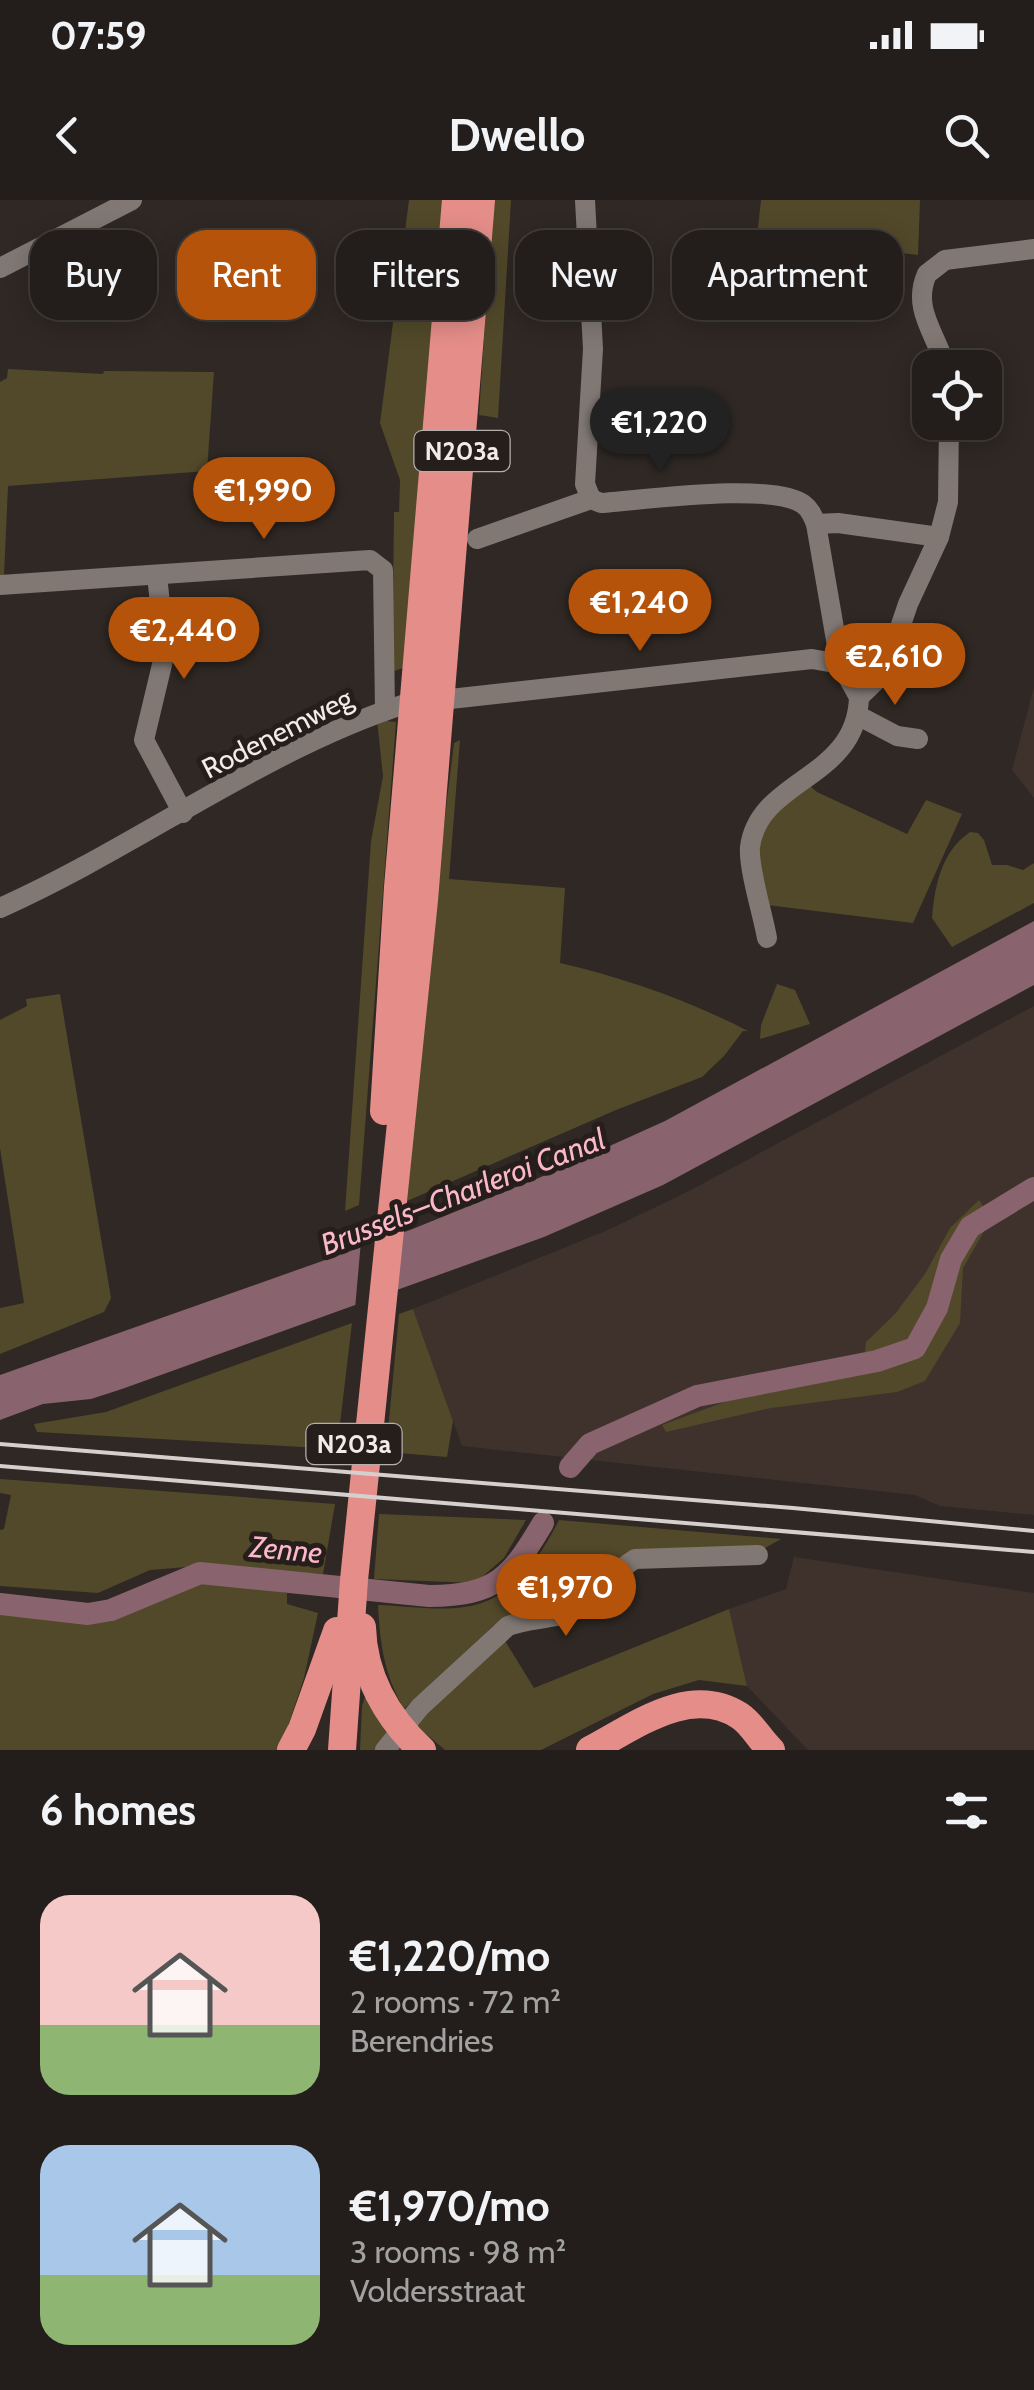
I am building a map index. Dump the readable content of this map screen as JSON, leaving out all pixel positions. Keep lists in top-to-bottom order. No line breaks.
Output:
{"streets":{"highway":["N203a"],"street":["Rodenemweg"]},"crossings":[["N203a","Rodenemweg"]],"water":["Brussels–Charleroi Canal","Zenne"],"page":{"status":"07:59","header":"Dwello","chip":["Buy","Rent","Filters","New","Apartment"],"price":["€1,220","€1,990","€1,240","€2,440","€2,610","€1,970"],"heading":"6 homes","list":[{"name":"€1,220/mo","note":"2 rooms · 72 m² · Berendries"},{"name":"€1,970/mo","note":"3 rooms · 98 m² · Voldersstraat"}]}}
